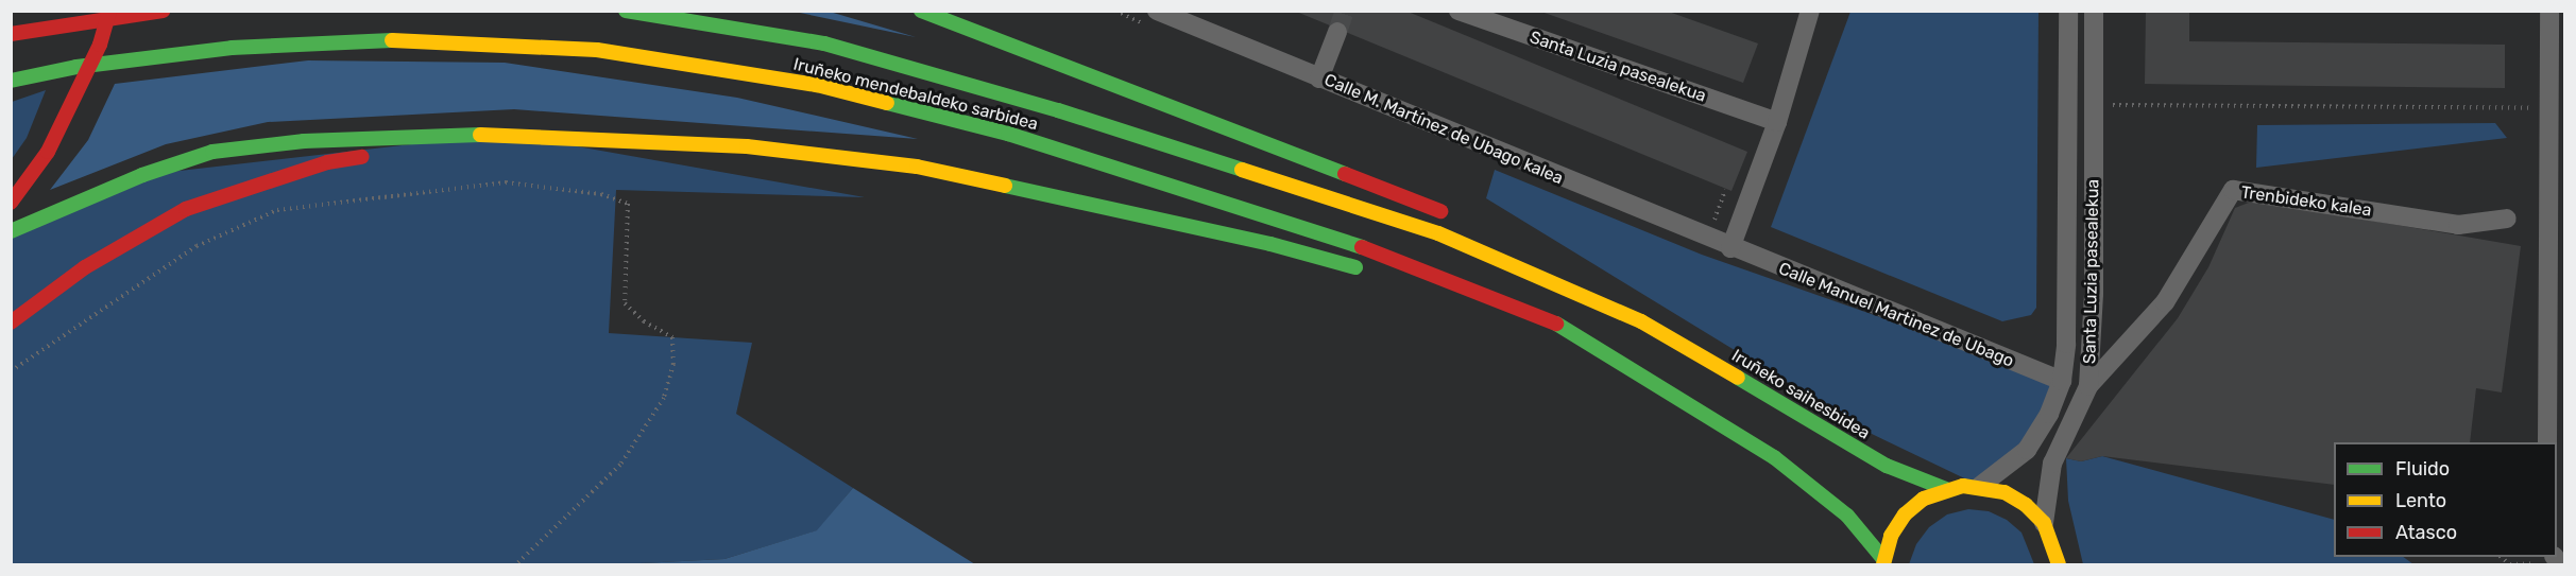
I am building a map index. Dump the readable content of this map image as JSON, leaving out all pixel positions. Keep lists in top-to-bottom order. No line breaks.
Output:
{"streets":{"highway":["Iruñeko mendebaldeko sarbidea","Iruñeko saihesbidea"],"street":["Santa Luzia pasealekua","Calle M. Martínez de Ubago kalea","Trenbideko kalea","Calle Manuel Martinez de Ubago"]},"crossings":[["Santa Luzia pasealekua","Trenbideko kalea"],["Santa Luzia pasealekua","Calle Manuel Martinez de Ubago"],["Iruñeko mendebaldeko sarbidea","Iruñeko saihesbidea"],["Calle M. Martínez de Ubago kalea","Calle Manuel Martinez de Ubago"]],"legend":["Fluido","Lento","Atasco"]}
